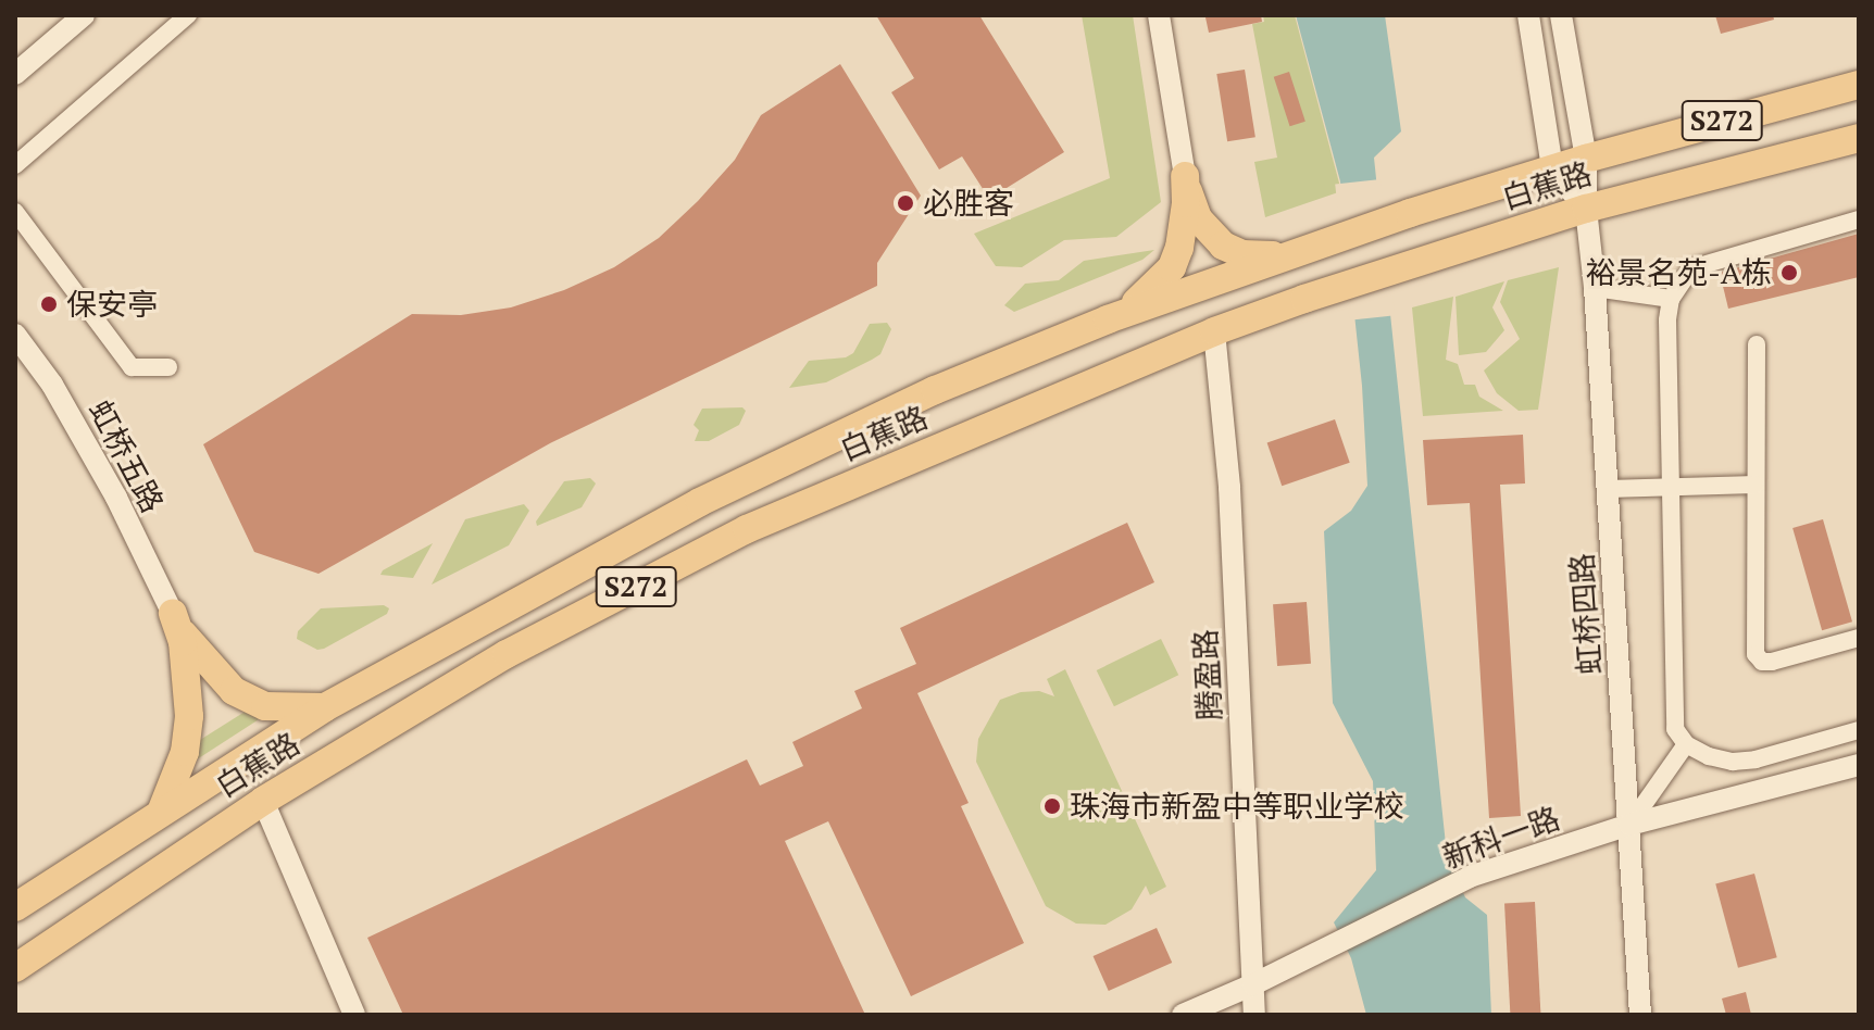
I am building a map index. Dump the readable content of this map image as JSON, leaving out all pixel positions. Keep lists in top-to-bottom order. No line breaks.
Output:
{"streets":{"main road":["S272","白蕉路"],"street":["虹桥五路","虹桥四路","腾盈路","新科一路"]},"crossings":[["白蕉路","虹桥四路"],["白蕉路","腾盈路"],["虹桥四路","新科一路"],["腾盈路","新科一路"]],"places":["必胜客","裕景名苑-A栋","保安亭","珠海市新盈中等职业学校"]}
